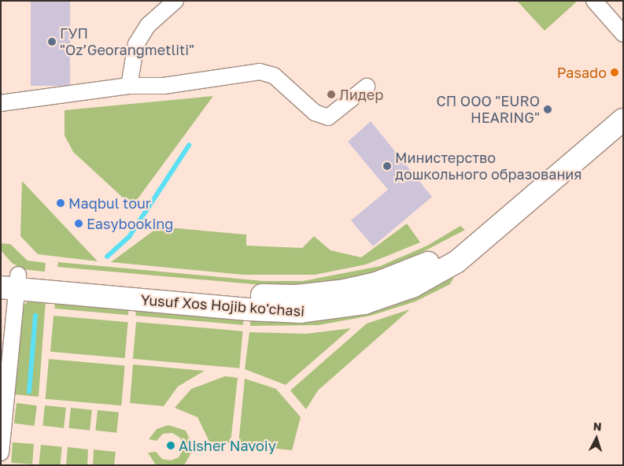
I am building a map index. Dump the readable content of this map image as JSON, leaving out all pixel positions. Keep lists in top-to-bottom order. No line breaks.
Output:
{"streets":{"main road":["Yusuf Xos Hojib ko'chasi"]},"places":["ГУП \"Oz’Georangmetliti\"","Pasado","Лидер","СП ООО \"EURO HEARING\"","Министерство дошкольного образования","Maqbul tour","Easybooking","Alisher Navoiy"],"north":"top"}
